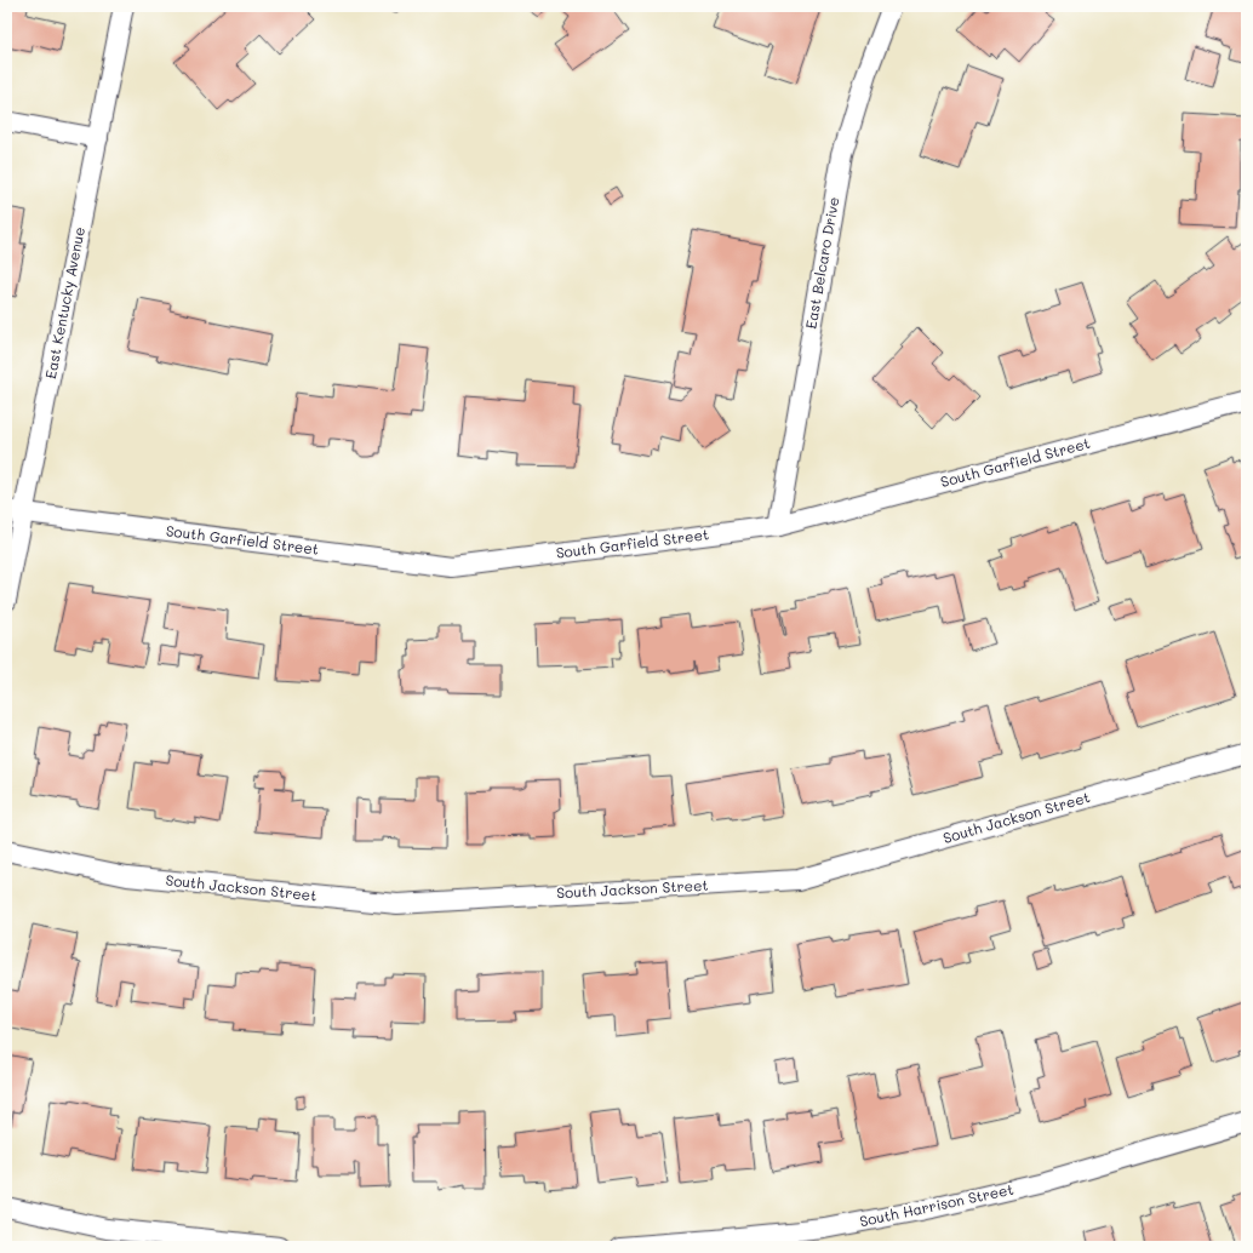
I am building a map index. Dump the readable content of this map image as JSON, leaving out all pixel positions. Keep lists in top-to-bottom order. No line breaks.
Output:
{"streets":{"street":["East Belcaro Drive","East Kentucky Avenue","South Garfield Street","South Jackson Street","South Harrison Street"]},"crossings":[["East Belcaro Drive","South Garfield Street"],["East Kentucky Avenue","South Garfield Street"]]}
